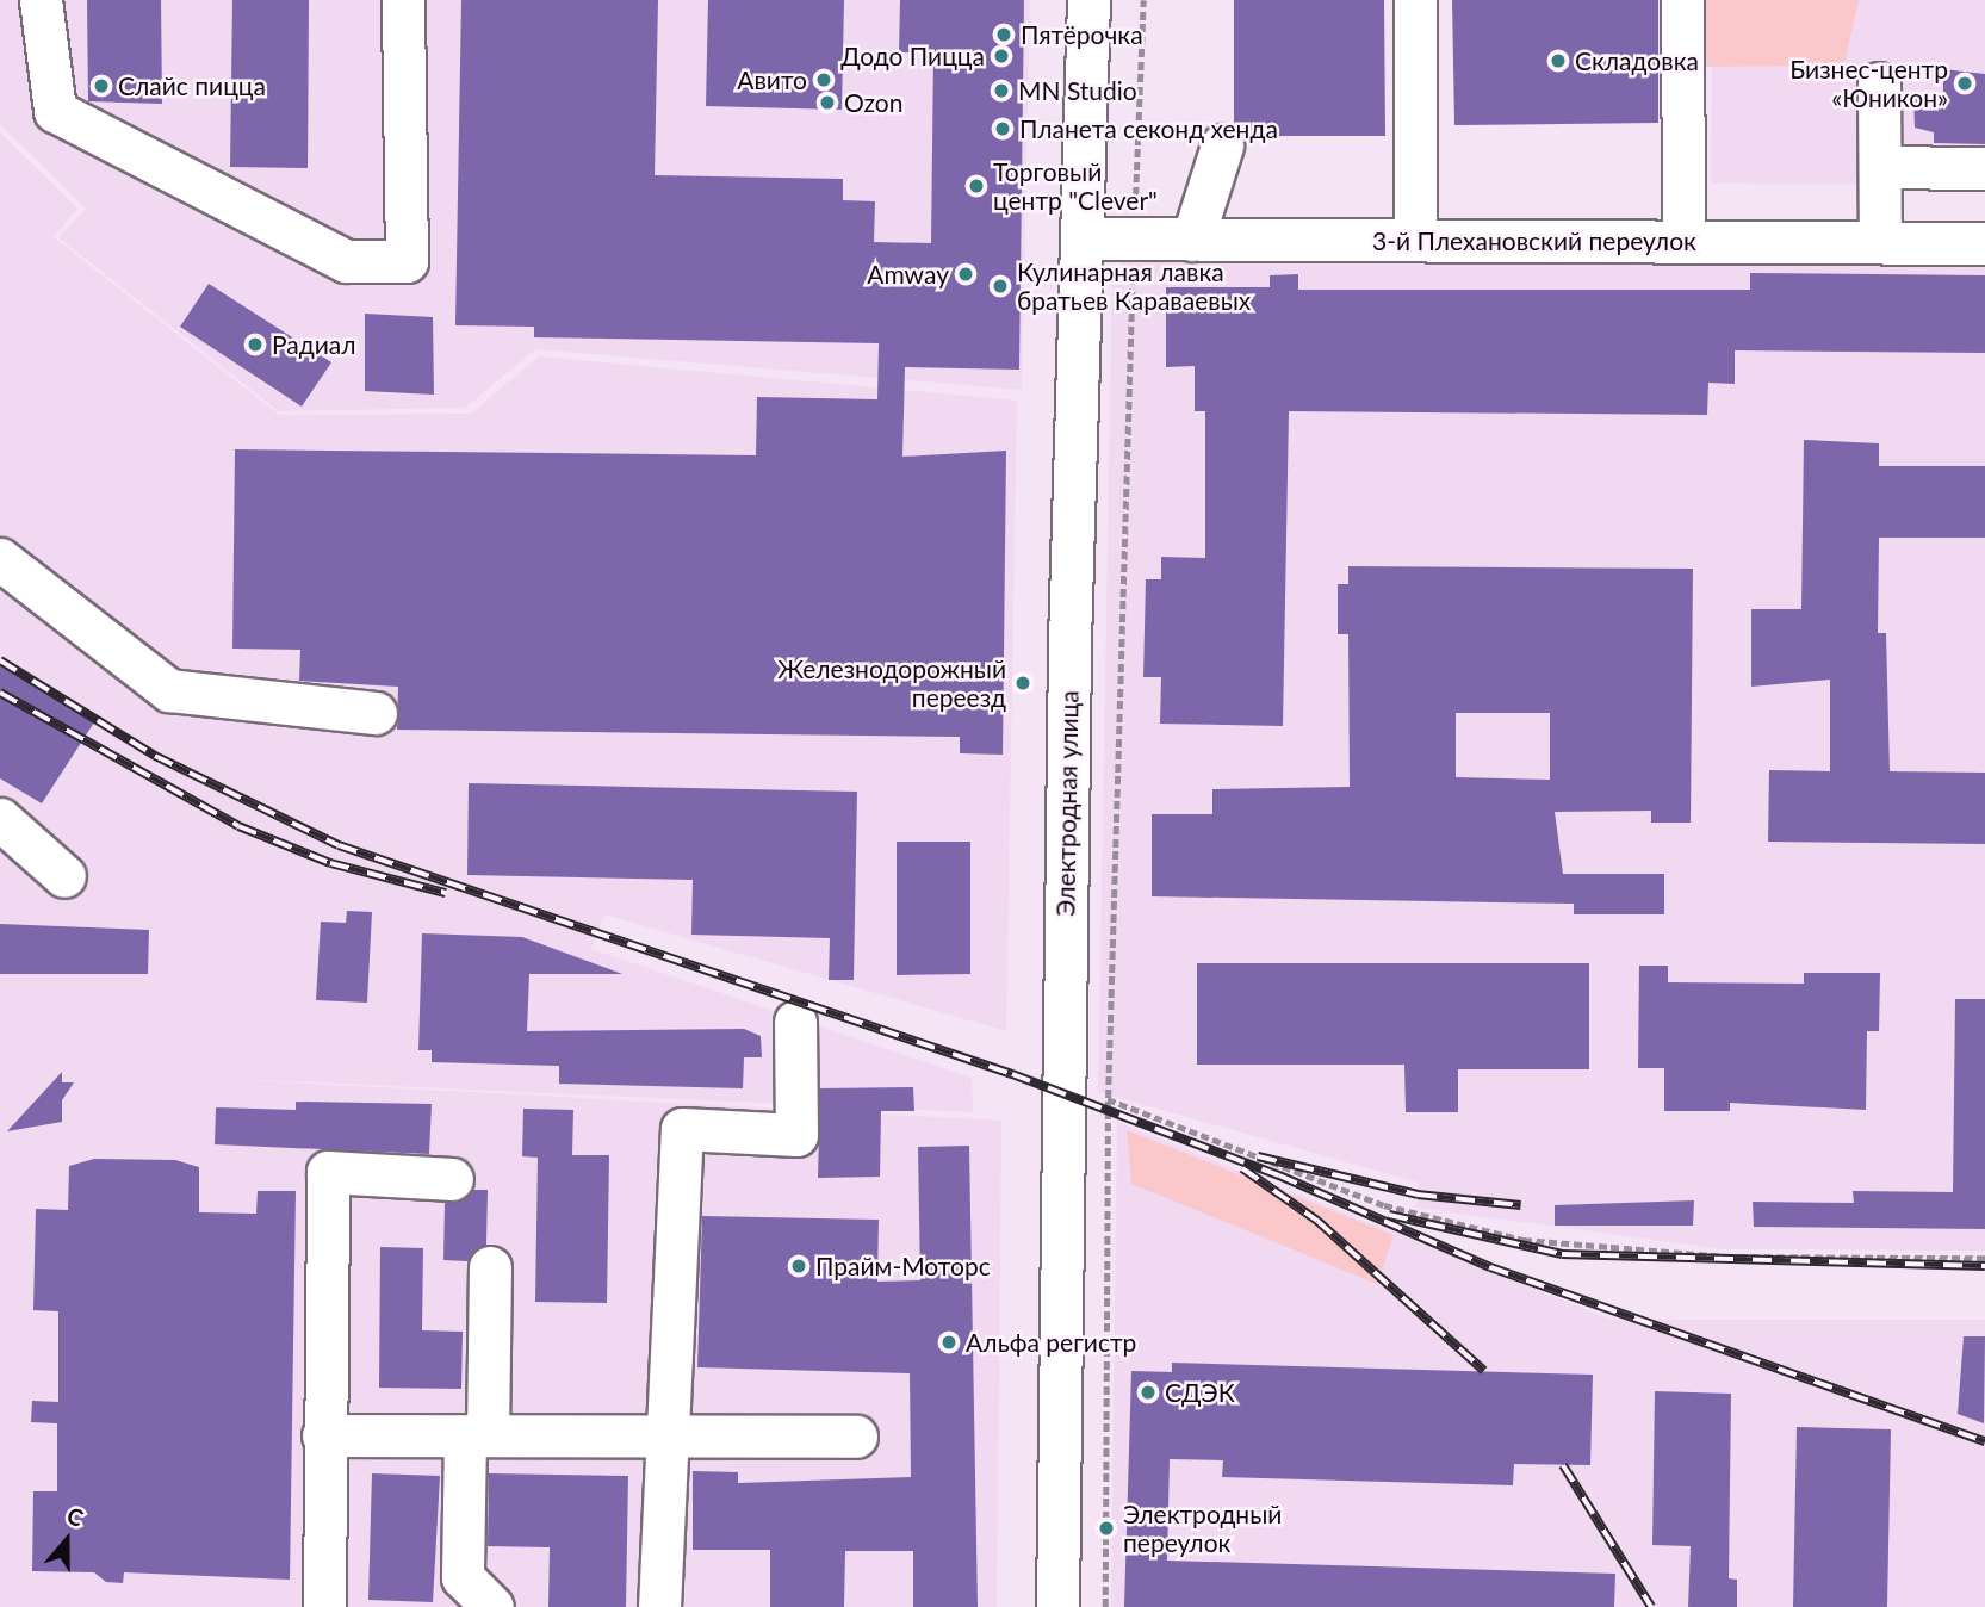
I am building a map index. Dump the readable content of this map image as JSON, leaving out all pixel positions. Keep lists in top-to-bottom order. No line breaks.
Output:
{"streets":{"street":["3-й Плехановский переулок","Электродная улица"]},"crossings":[["3-й Плехановский переулок","Электродная улица"]],"places":["Пятёрочка","Додо Пицца","Складовка","Авито","Бизнес-центр «Юникон»","Слайс пицца","MN Studio","Ozon","Планета секонд хенда","Торговый центр \"Clever\"","Amway","Кулинарная лавка братьев Караваевых","Радиал","Железнодорожный переезд","Прайм-Моторс","Альфа регистр","СДЭК","Электродный переулок"],"north":"top"}
